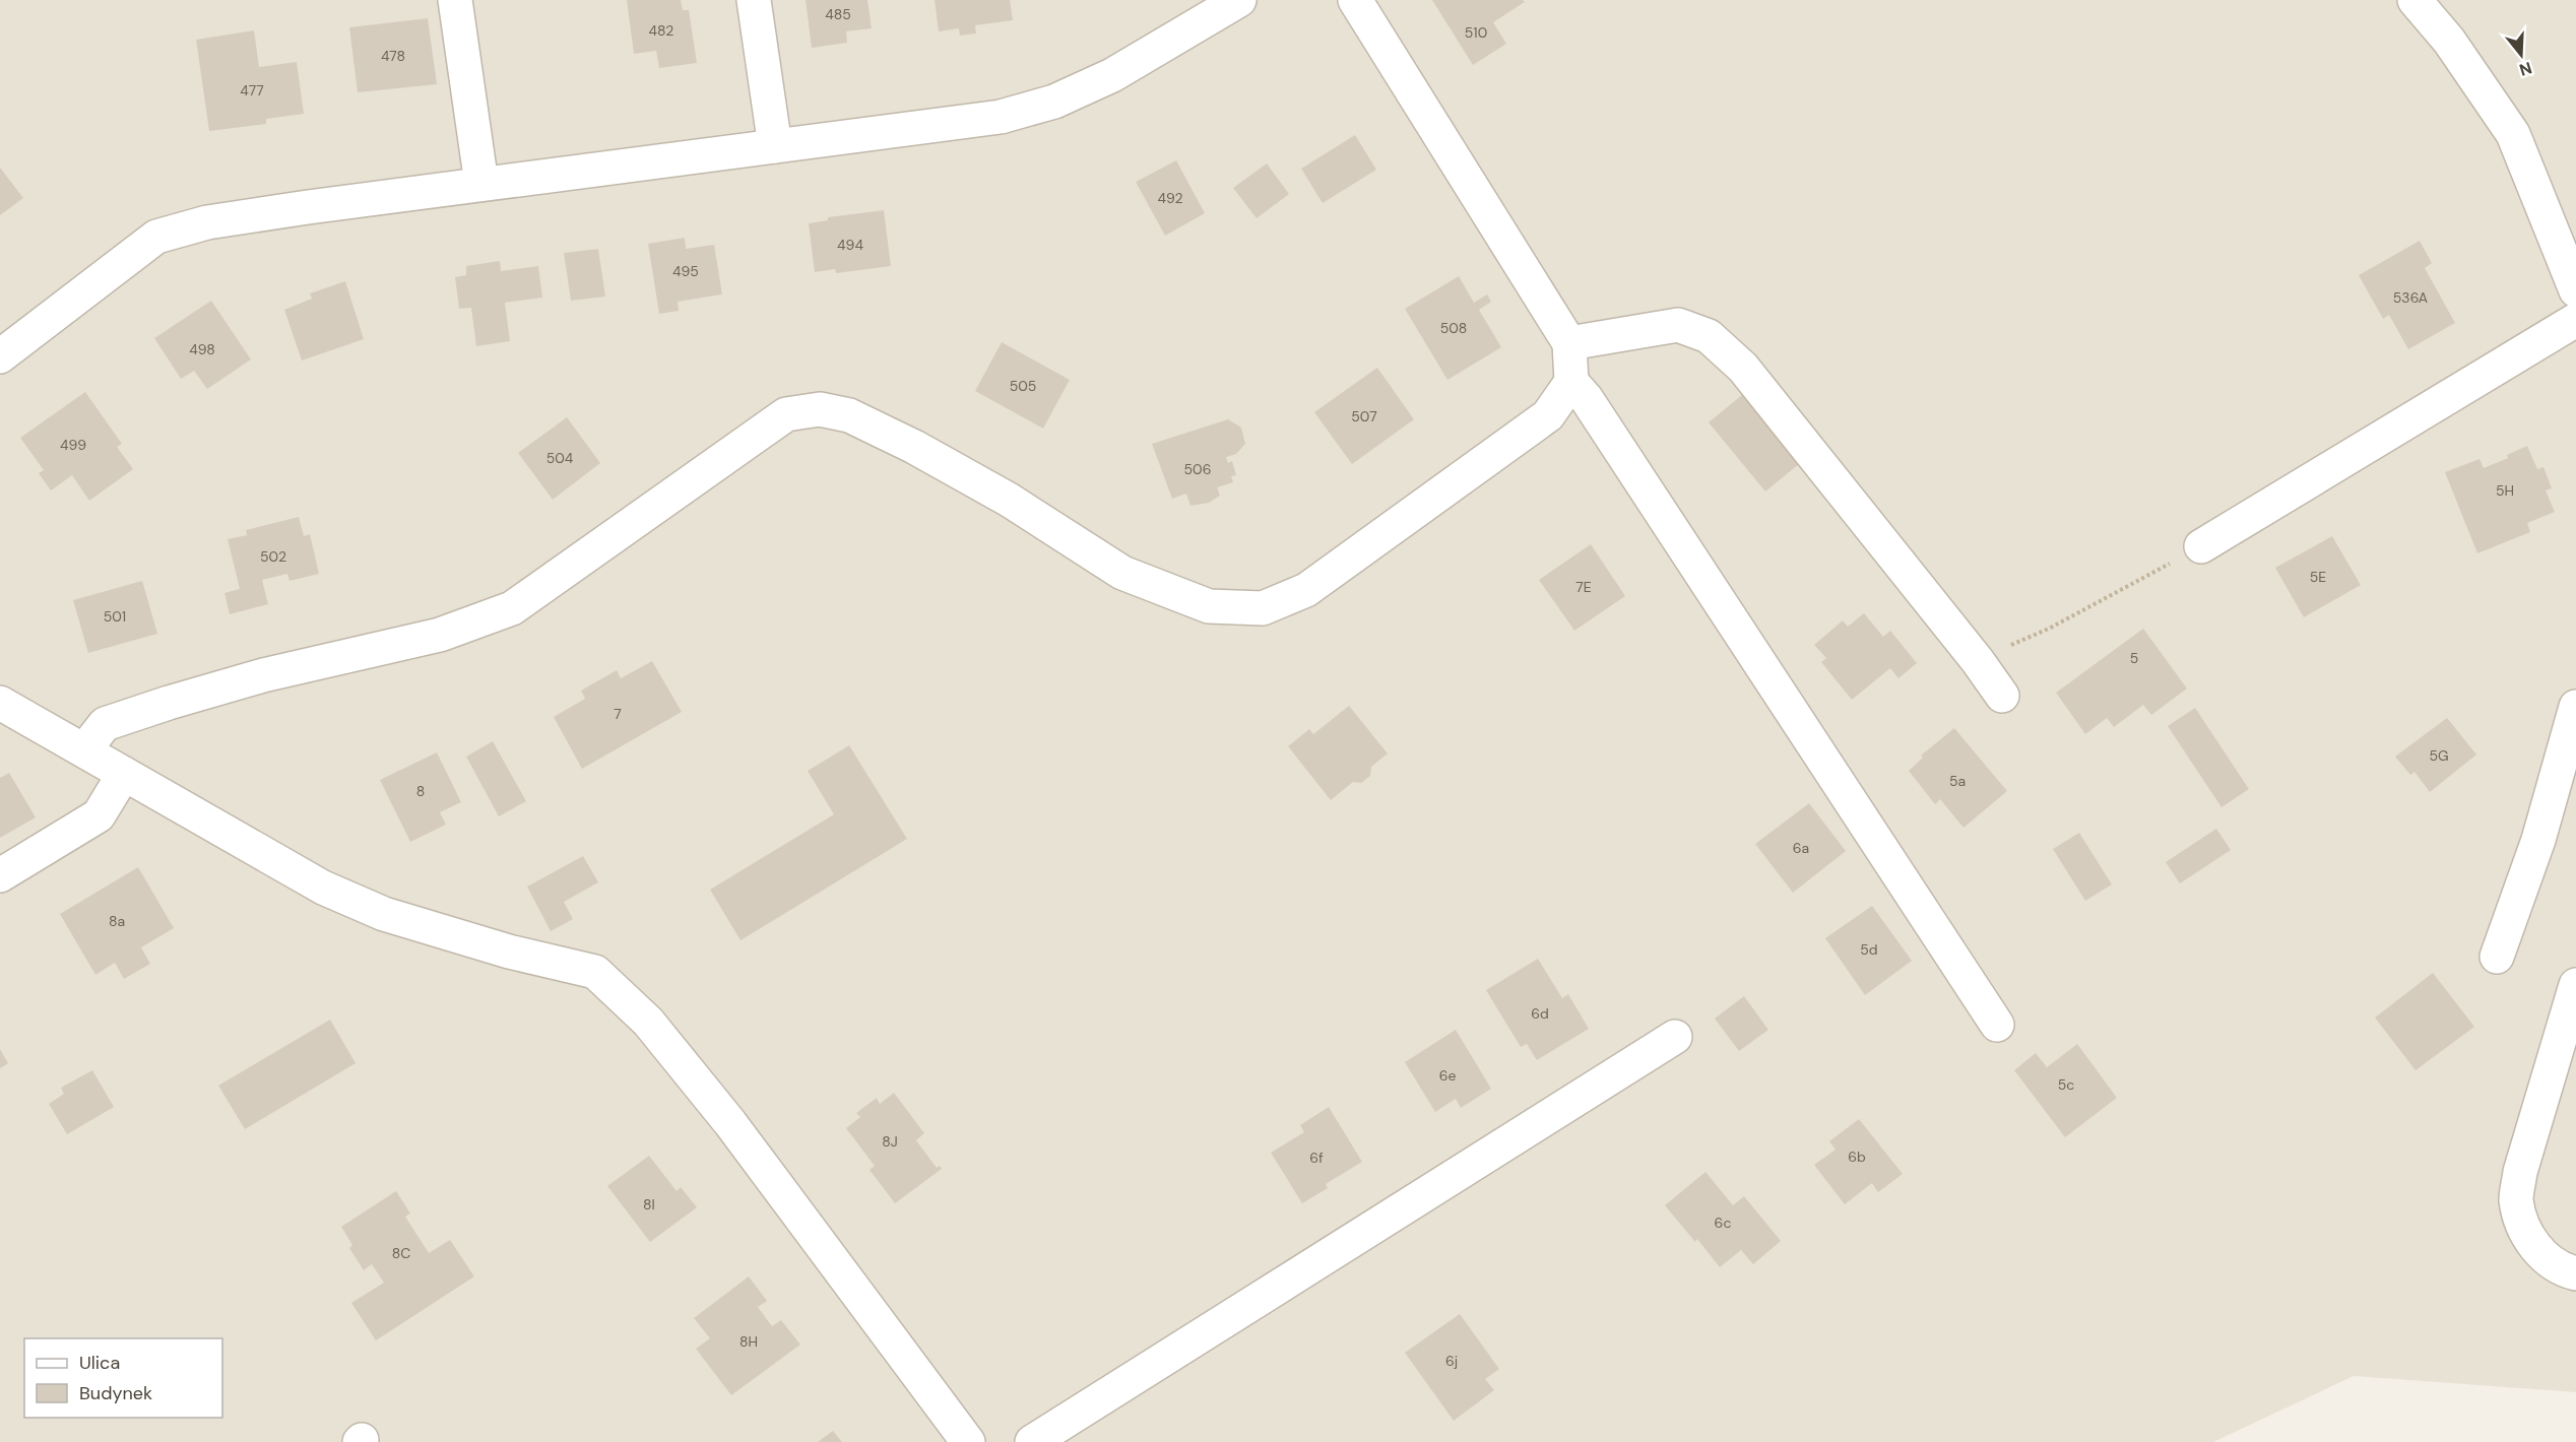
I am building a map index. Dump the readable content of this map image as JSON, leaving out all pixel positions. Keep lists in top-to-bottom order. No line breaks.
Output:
{"house_numbers":["485","482","510","478","477","492","494","495","536A","508","498","505","507","499","504","506","5H","502","5E","7E","501","5","7","5G","5a","8","6a","8a","5d","6d","6e","5c","8J","6b","6f","8I","6c","8C","8H","6j"],"legend":["Ulica","Budynek"],"north":"bottom"}
